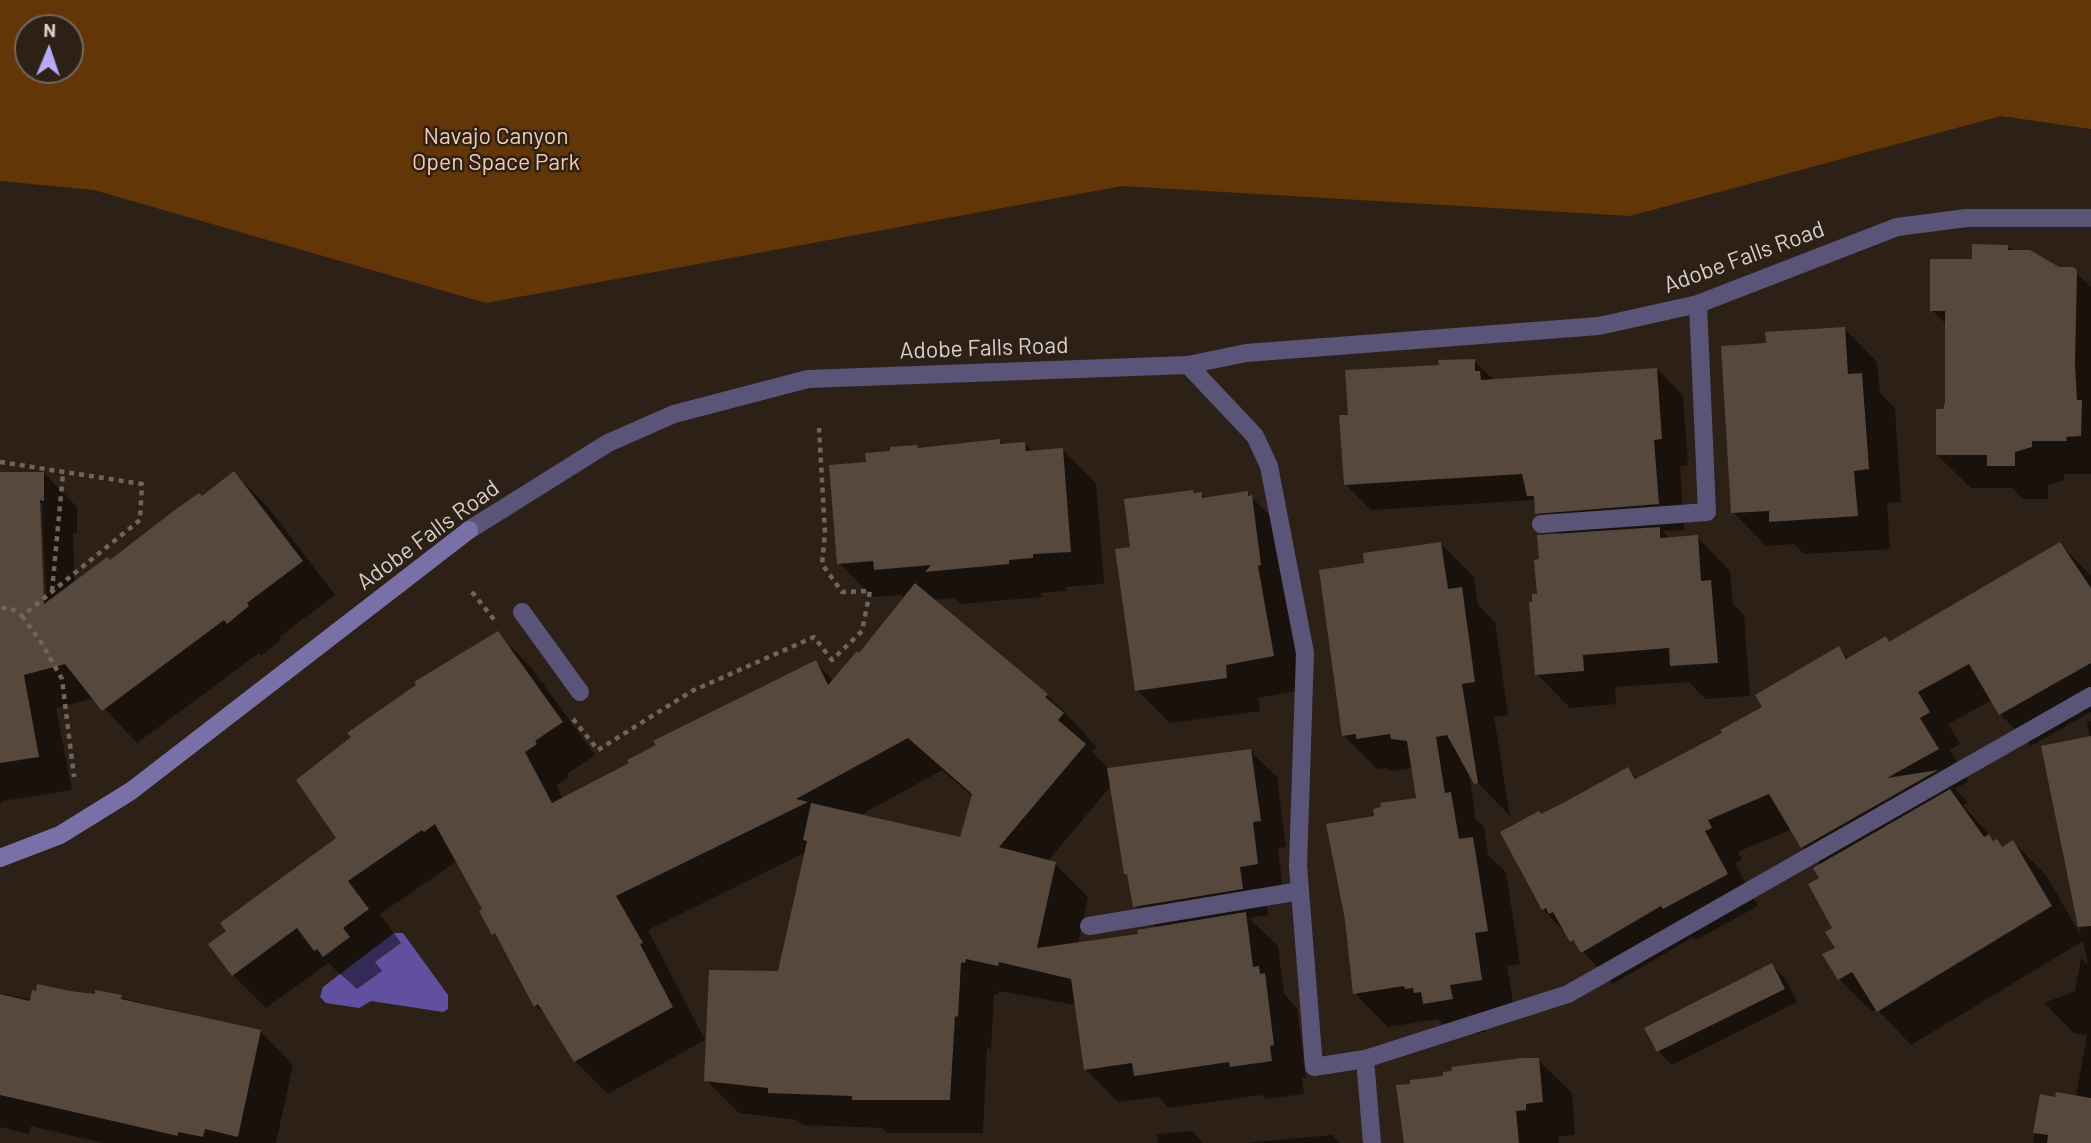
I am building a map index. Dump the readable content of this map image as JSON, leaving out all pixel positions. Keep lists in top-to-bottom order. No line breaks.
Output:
{"streets":{"street":["Adobe Falls Road"]},"parks":["Navajo Canyon Open Space Park"],"north":"top"}
